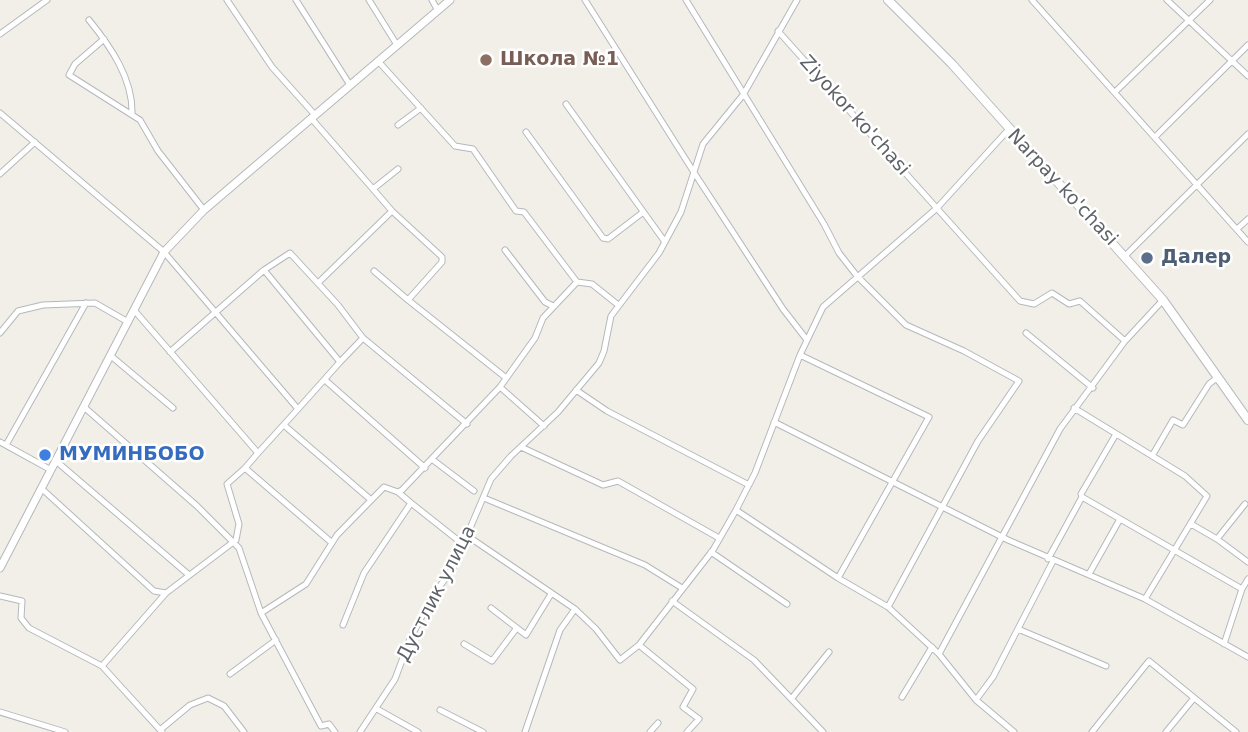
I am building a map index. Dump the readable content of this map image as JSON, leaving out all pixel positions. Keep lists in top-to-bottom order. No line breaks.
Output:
{"streets":{"main road":["Narpay ko'chasi"],"street":["Ziyokor ko'chasi","Дустлик улица"]},"crossings":[["Ziyokor ko'chasi","Дустлик улица"]],"places":["Школа №1","Далер","МУМИНБОБО"]}
